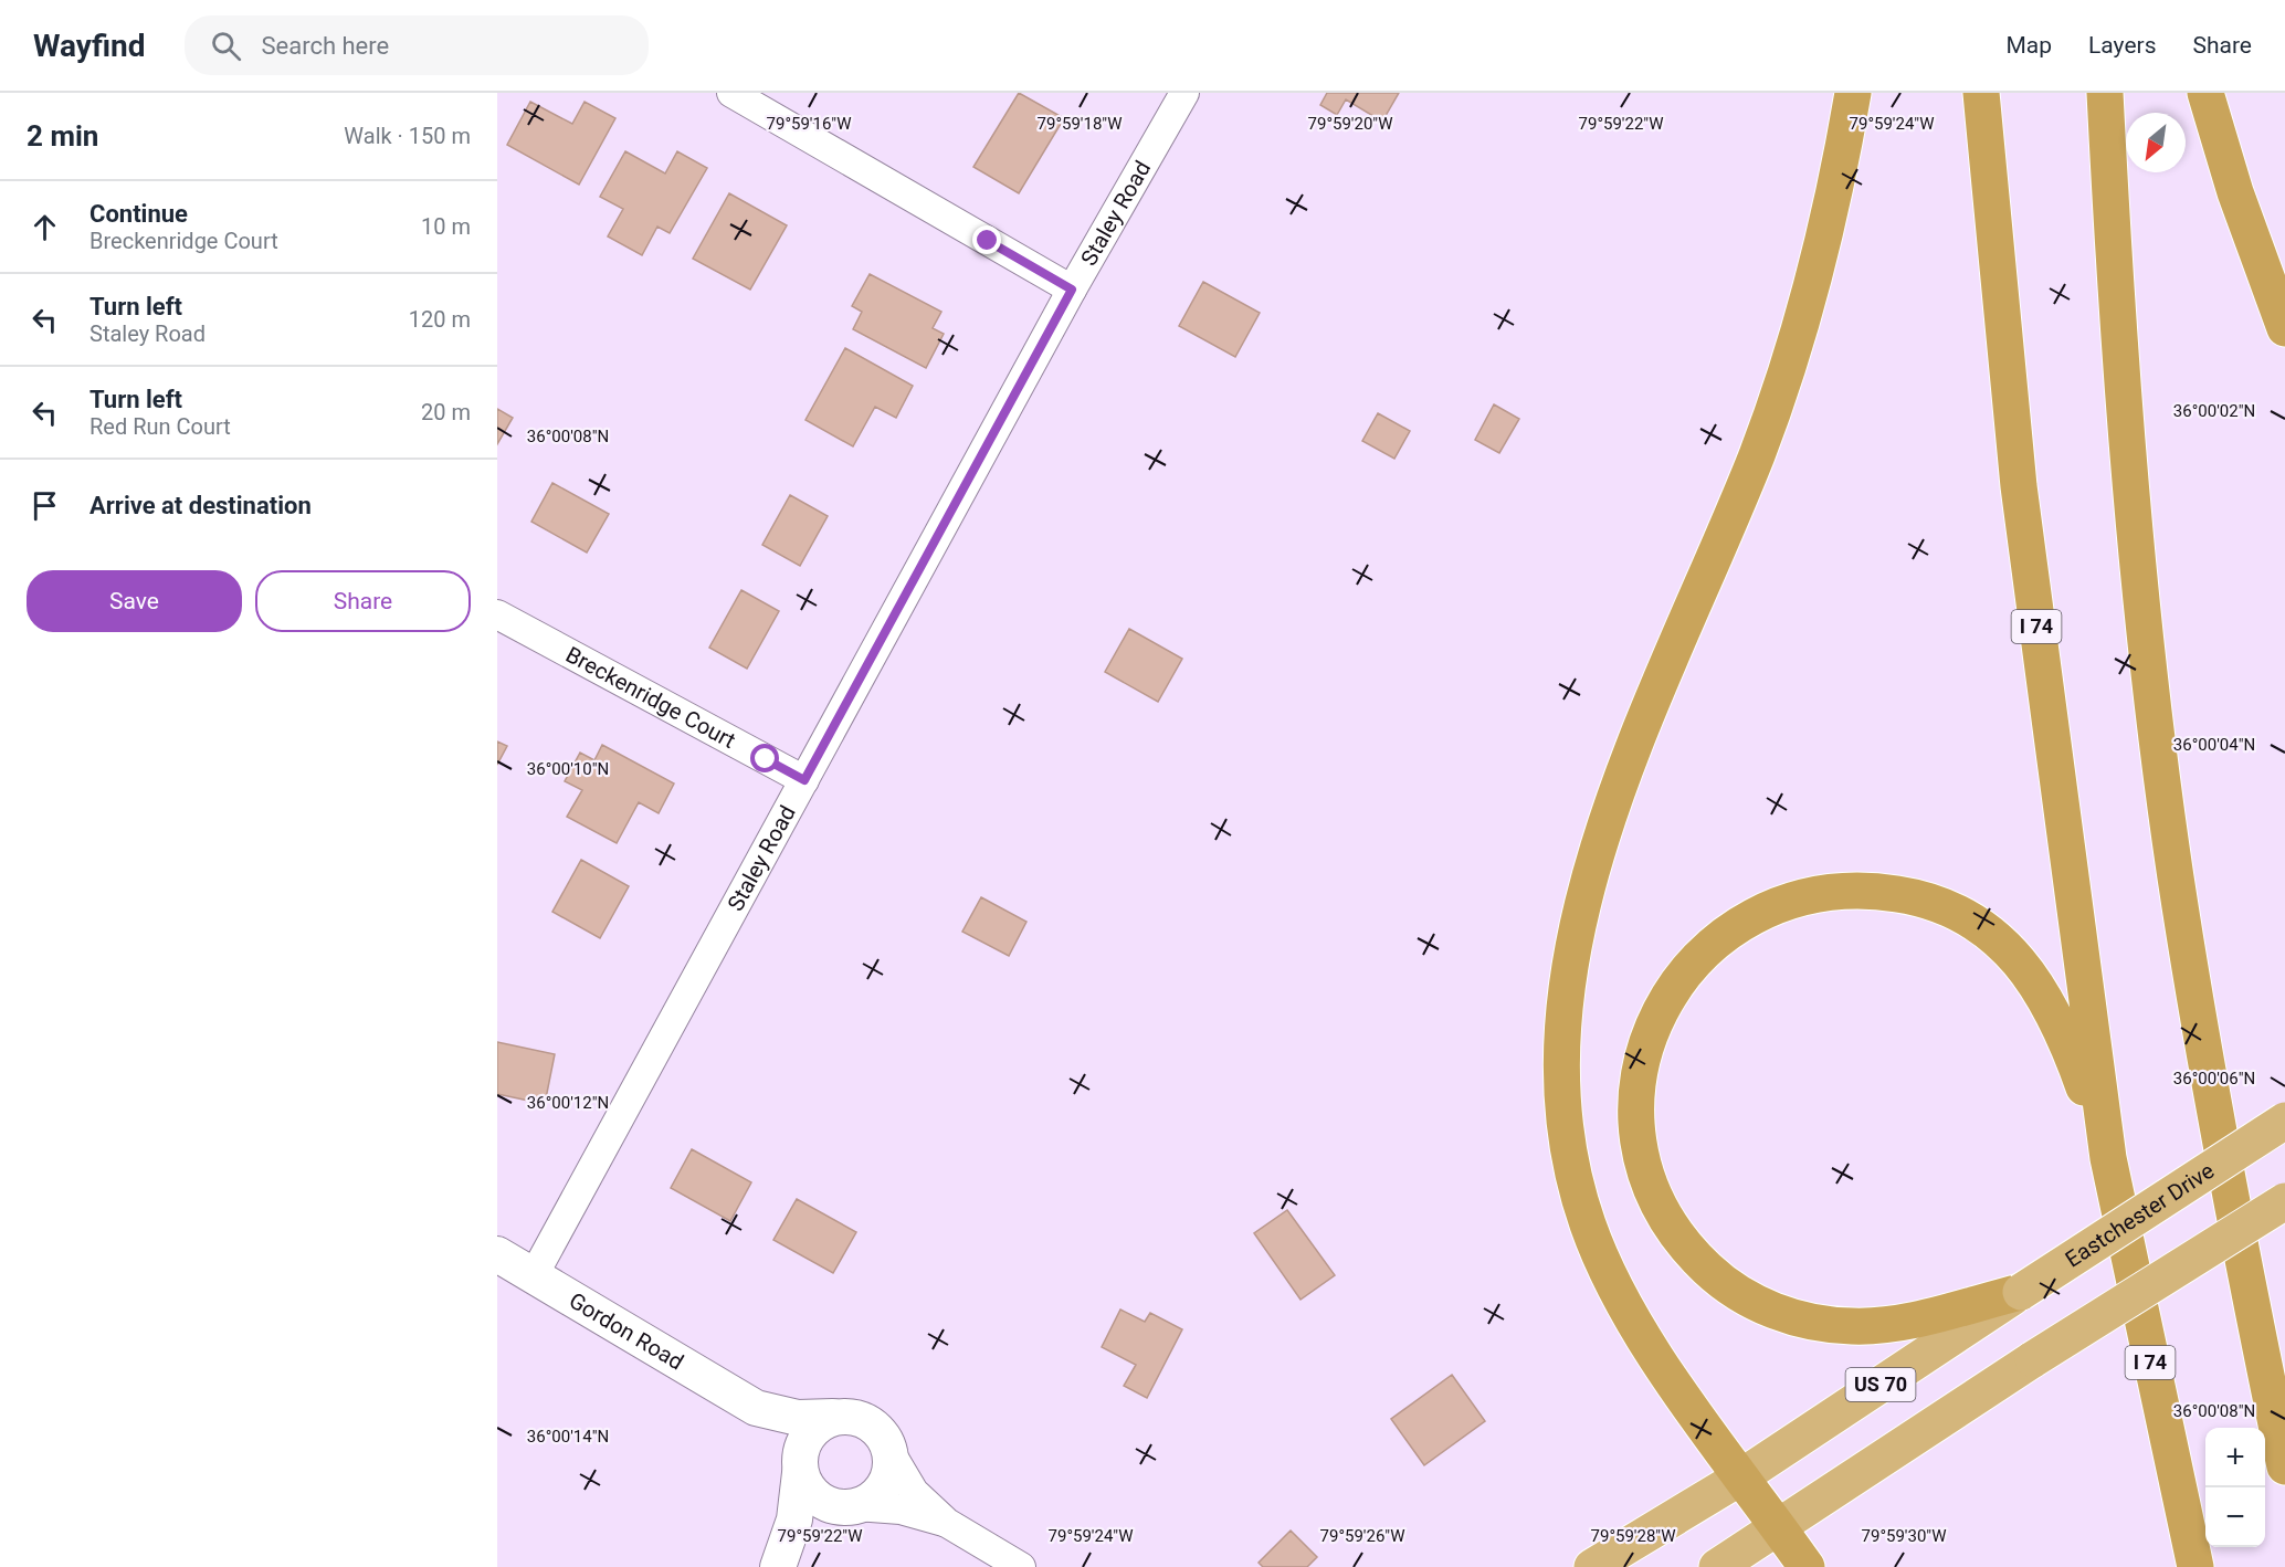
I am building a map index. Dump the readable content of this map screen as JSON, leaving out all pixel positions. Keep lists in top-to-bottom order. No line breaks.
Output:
{"streets":{"highway":["I 74","Eastchester Drive","US 70"],"street":["Staley Road","Breckenridge Court","Gordon Road"]},"crossings":[["Staley Road","Breckenridge Court"],["Staley Road","Gordon Road"]],"north":"bottom left","page":{"header":"Wayfind","search":"Search here","nav":["Map","Layers","Share"],"heading":["2 min","Walk · 150 m"],"list":[["Continue","Breckenridge Court","10 m"],["Turn left","Staley Road","120 m"],["Turn left","Red Run Court","20 m"],"Arrive at destination"],"buttons":["Save","Share"],"map_buttons":["+","−"]},"coordinates":["79°59'16\"W","79°59'18\"W","79°59'20\"W","79°59'22\"W","79°59'24\"W","36°00'02\"N","36°00'08\"N","36°00'04\"N","36°00'10\"N","36°00'06\"N","36°00'12\"N","36°00'14\"N","79°59'26\"W","79°59'28\"W","79°59'30\"W"]}
